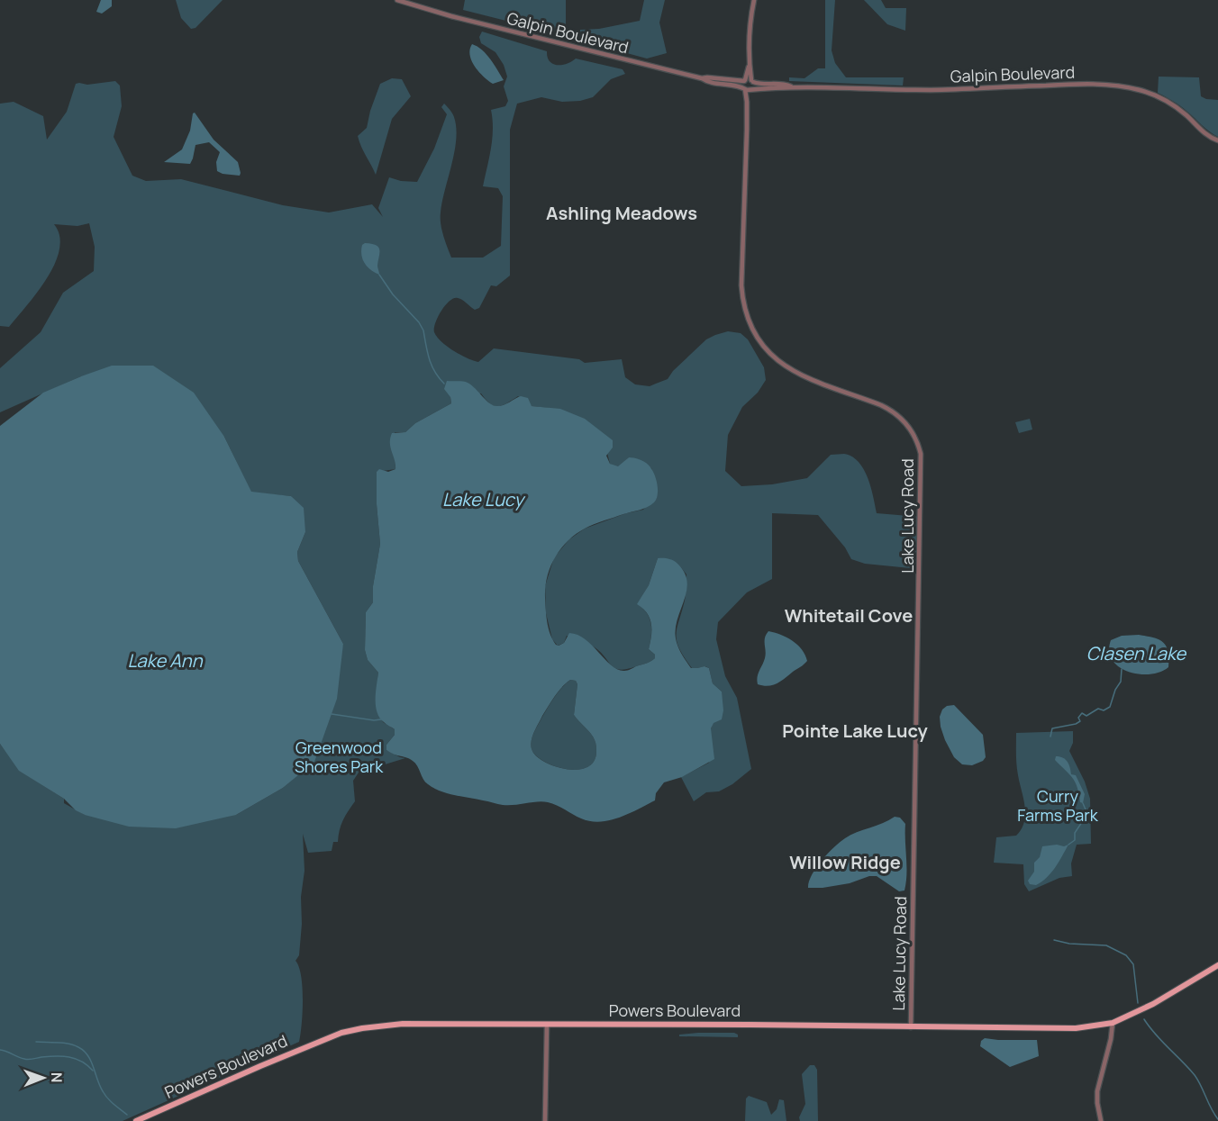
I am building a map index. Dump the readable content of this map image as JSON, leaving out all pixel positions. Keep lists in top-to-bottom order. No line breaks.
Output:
{"streets":{"main road":["Powers Boulevard"],"street":["Galpin Boulevard","Lake Lucy Road"]},"crossings":[["Galpin Boulevard","Lake Lucy Road"],["Lake Lucy Road","Powers Boulevard"]],"districts":["Ashling Meadows","Whitetail Cove","Pointe Lake Lucy","Willow Ridge"],"water":["Lake Lucy","Clasen Lake","Lake Ann"],"parks":["Greenwood Shores Park","Curry Farms Park"],"north":"right"}
